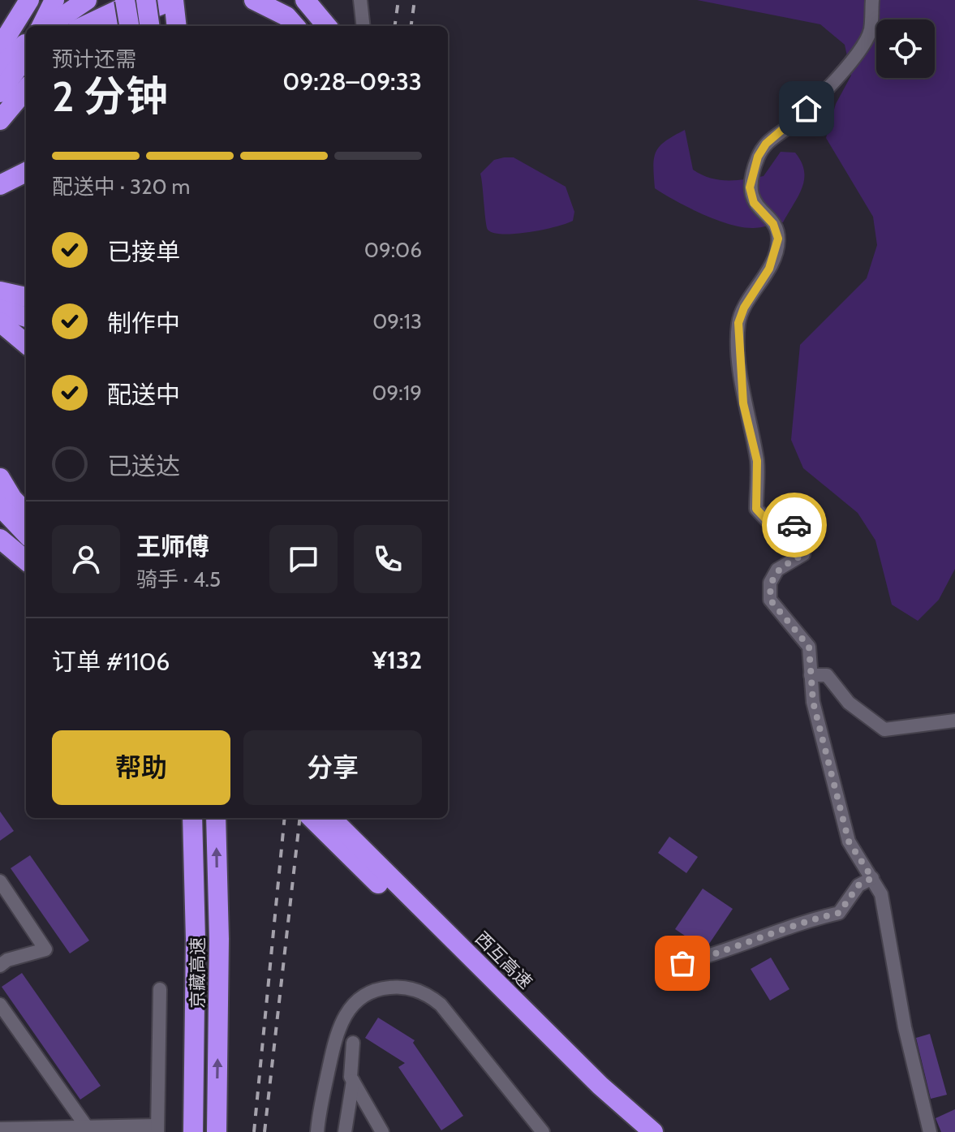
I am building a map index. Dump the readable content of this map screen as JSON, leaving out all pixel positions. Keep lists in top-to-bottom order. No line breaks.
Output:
{"streets":{"highway":["西互高速","京藏高速"]},"page":{"heading":["2 分钟","预计还需","09:28–09:33"],"panel":["王师傅","骑手 · 4.5","订单 #1106","¥132"],"bar":"配送中 · 320 m","list":[["已接单","09:06"],["制作中","09:13"],["配送中","09:19"],"已送达"],"buttons":["帮助","分享"]}}
